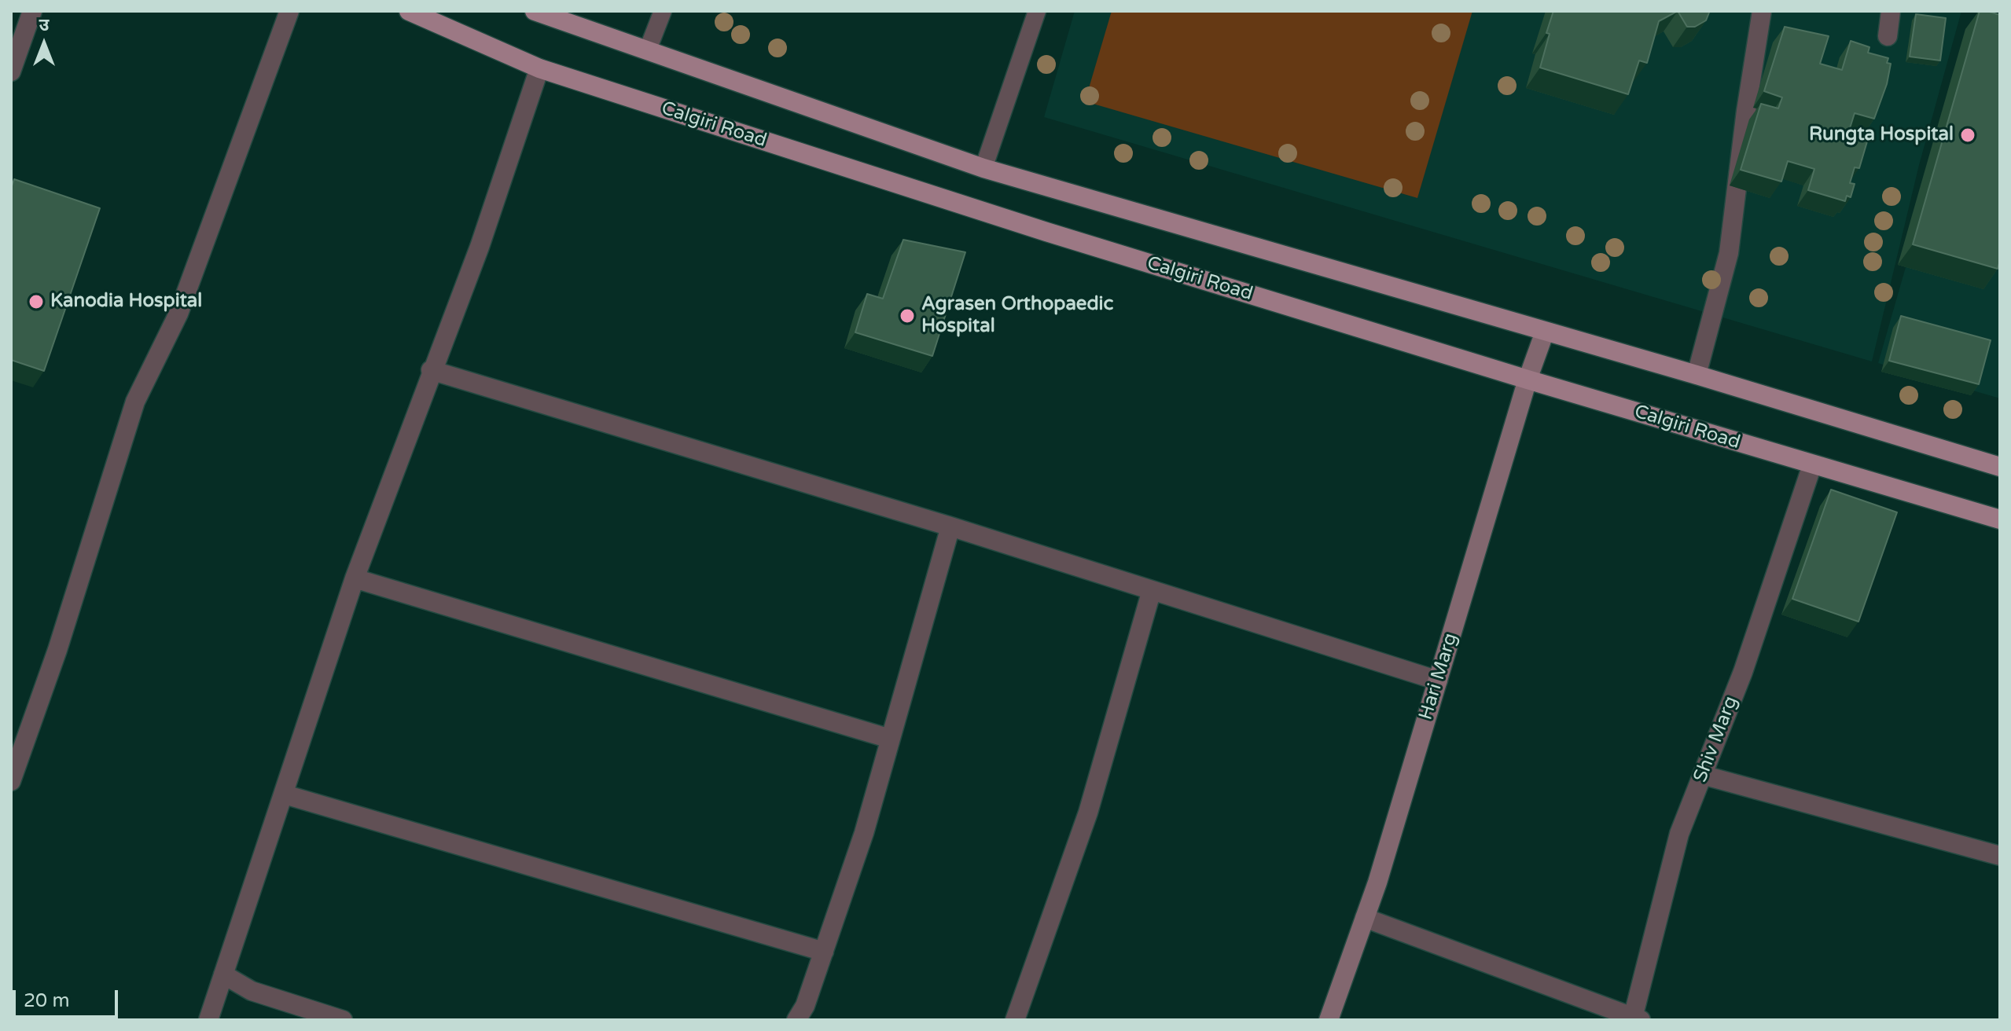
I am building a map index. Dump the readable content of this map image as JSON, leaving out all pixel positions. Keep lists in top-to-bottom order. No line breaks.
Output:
{"streets":{"main road":["Calgiri Road"],"street":["Hari Marg","Shiv Marg"]},"crossings":[["Calgiri Road","Hari Marg"],["Calgiri Road","Shiv Marg"]],"places":["Rungta Hospital","Kanodia Hospital","Agrasen Orthopaedic Hospital"],"scale_bar":"20 m","north":"top"}
